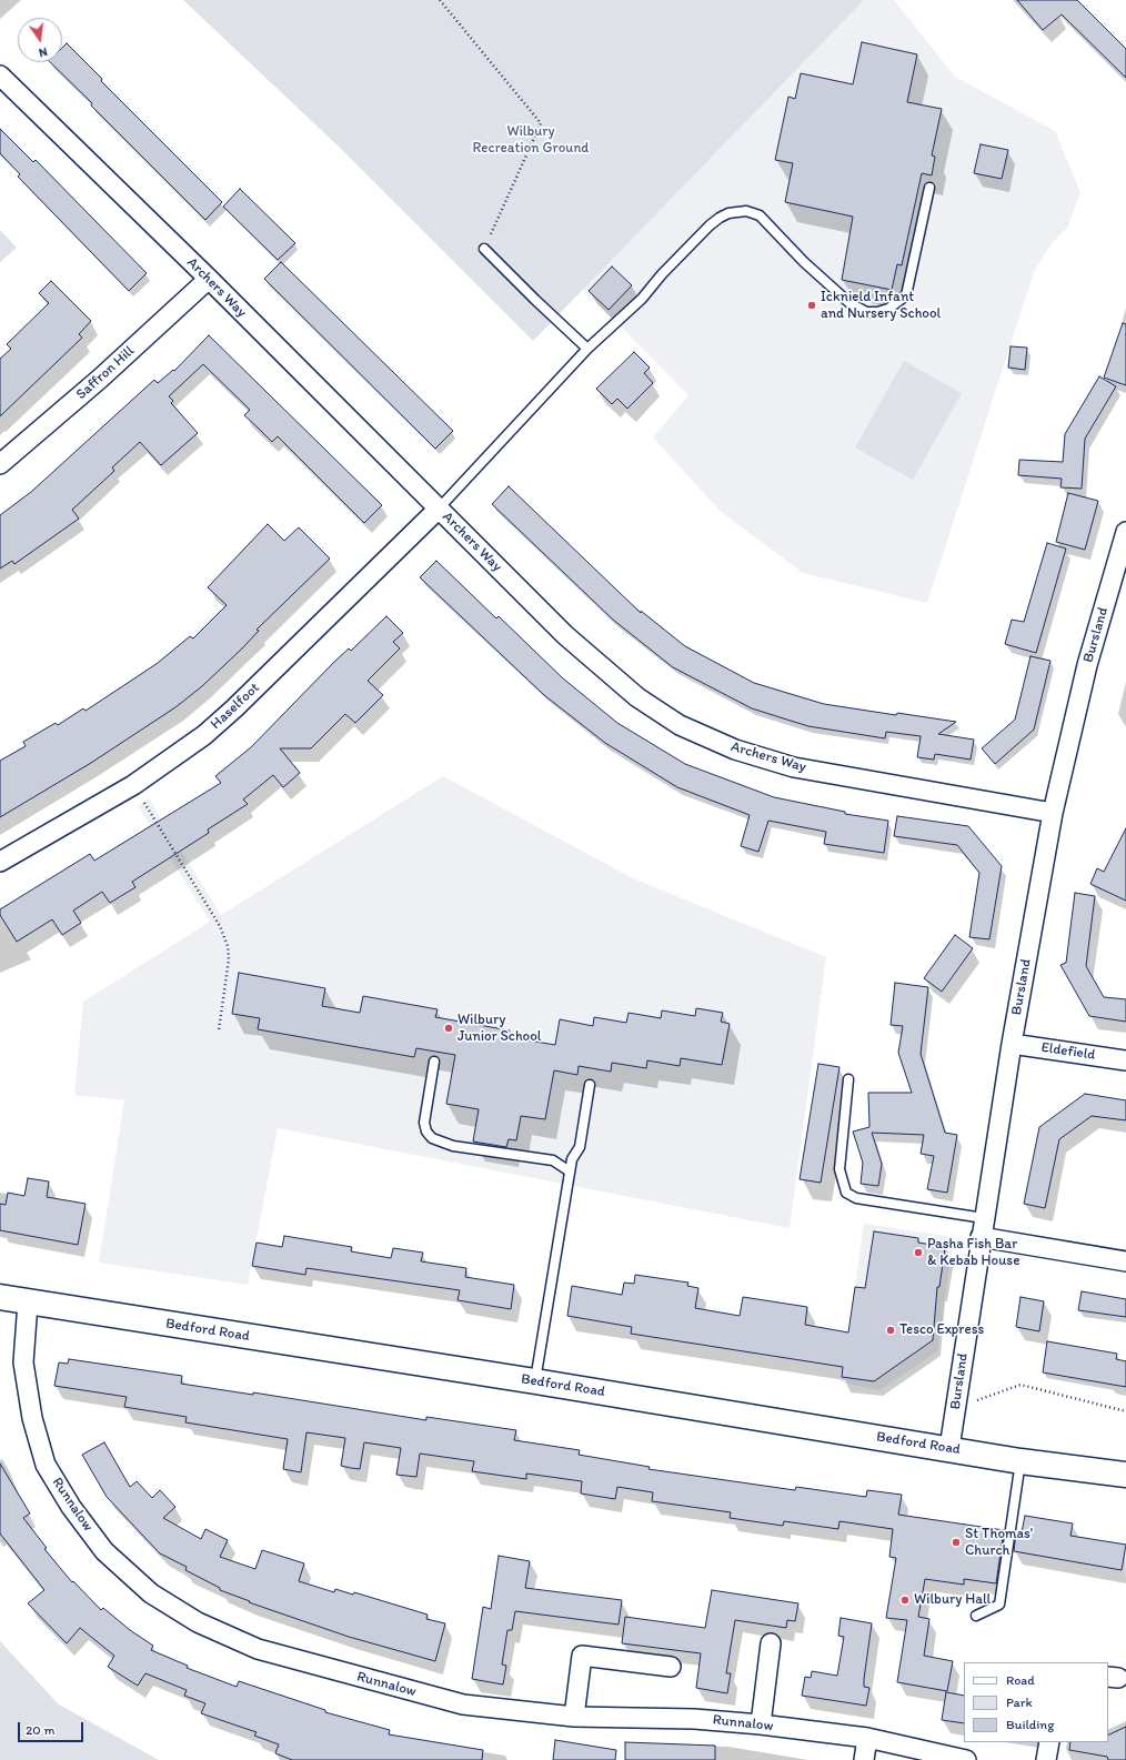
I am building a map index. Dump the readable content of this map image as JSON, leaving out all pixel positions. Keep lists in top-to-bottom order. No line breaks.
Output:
{"streets":{"street":["Archers Way","Saffron Hill","Bursland","Haselfoot","Eldefield","Bedford Road","Runnalow"]},"crossings":[["Archers Way","Saffron Hill"],["Archers Way","Bursland"],["Archers Way","Haselfoot"],["Bursland","Eldefield"],["Bursland","Bedford Road"],["Bedford Road","Runnalow"]],"parks":["Wilbury Recreation Ground"],"places":["Icknield Infant and Nursery School","Wilbury Junior School","Pasha Fish Bar & Kebab House","Tesco Express","St Thomas' Church","Wilbury Hall"],"legend":["Road","Park","Building"],"scale_bar":"20 m","north":"bottom"}
